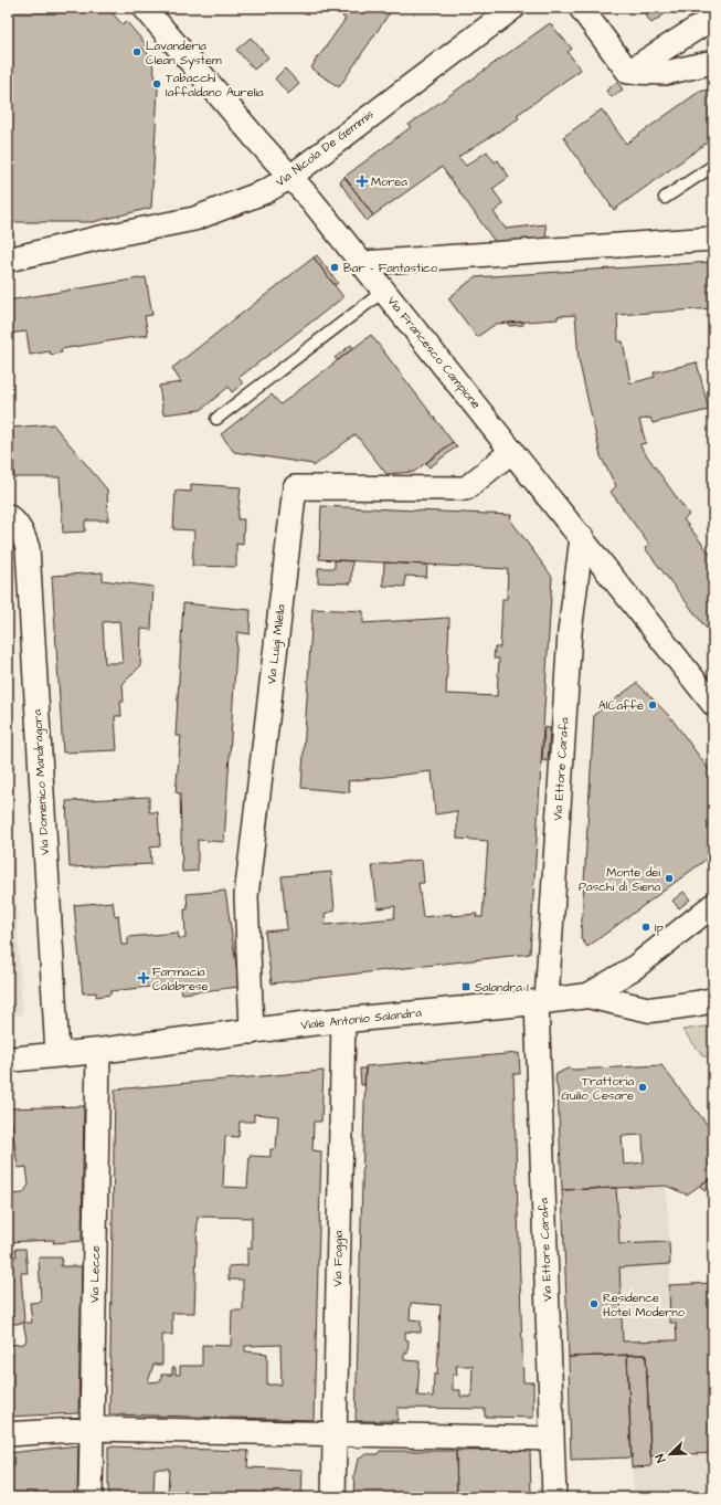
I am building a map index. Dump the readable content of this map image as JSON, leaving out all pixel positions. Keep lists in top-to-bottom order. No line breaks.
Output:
{"streets":{"street":["Via Nicola De Gemmis","Via Francesco Campione","Via Luigi Milella","Via Ettore Carafa","Via Domenico Mandragora","Viale Antonio Salandra","Via Foggia","Via Lecce"]},"crossings":[["Via Nicola De Gemmis","Via Francesco Campione"],["Via Francesco Campione","Via Luigi Milella"],["Via Francesco Campione","Via Ettore Carafa"],["Via Luigi Milella","Viale Antonio Salandra"],["Via Ettore Carafa","Viale Antonio Salandra"],["Via Domenico Mandragora","Viale Antonio Salandra"],["Viale Antonio Salandra","Via Foggia"],["Viale Antonio Salandra","Via Lecce"]],"places":{"other":["Lavanderia Clean System","Tabacchi Iaffaldano Aurelia","Bar - Fantastico","AlCaffè","Monte dei Paschi di Siena","Ip","Trattoria Guilio Cesare","Residence Hotel Moderno"],"health":["Morea","Farmacia Calabrese"],"transit":["Salandra I"]},"north":"bottom left"}
